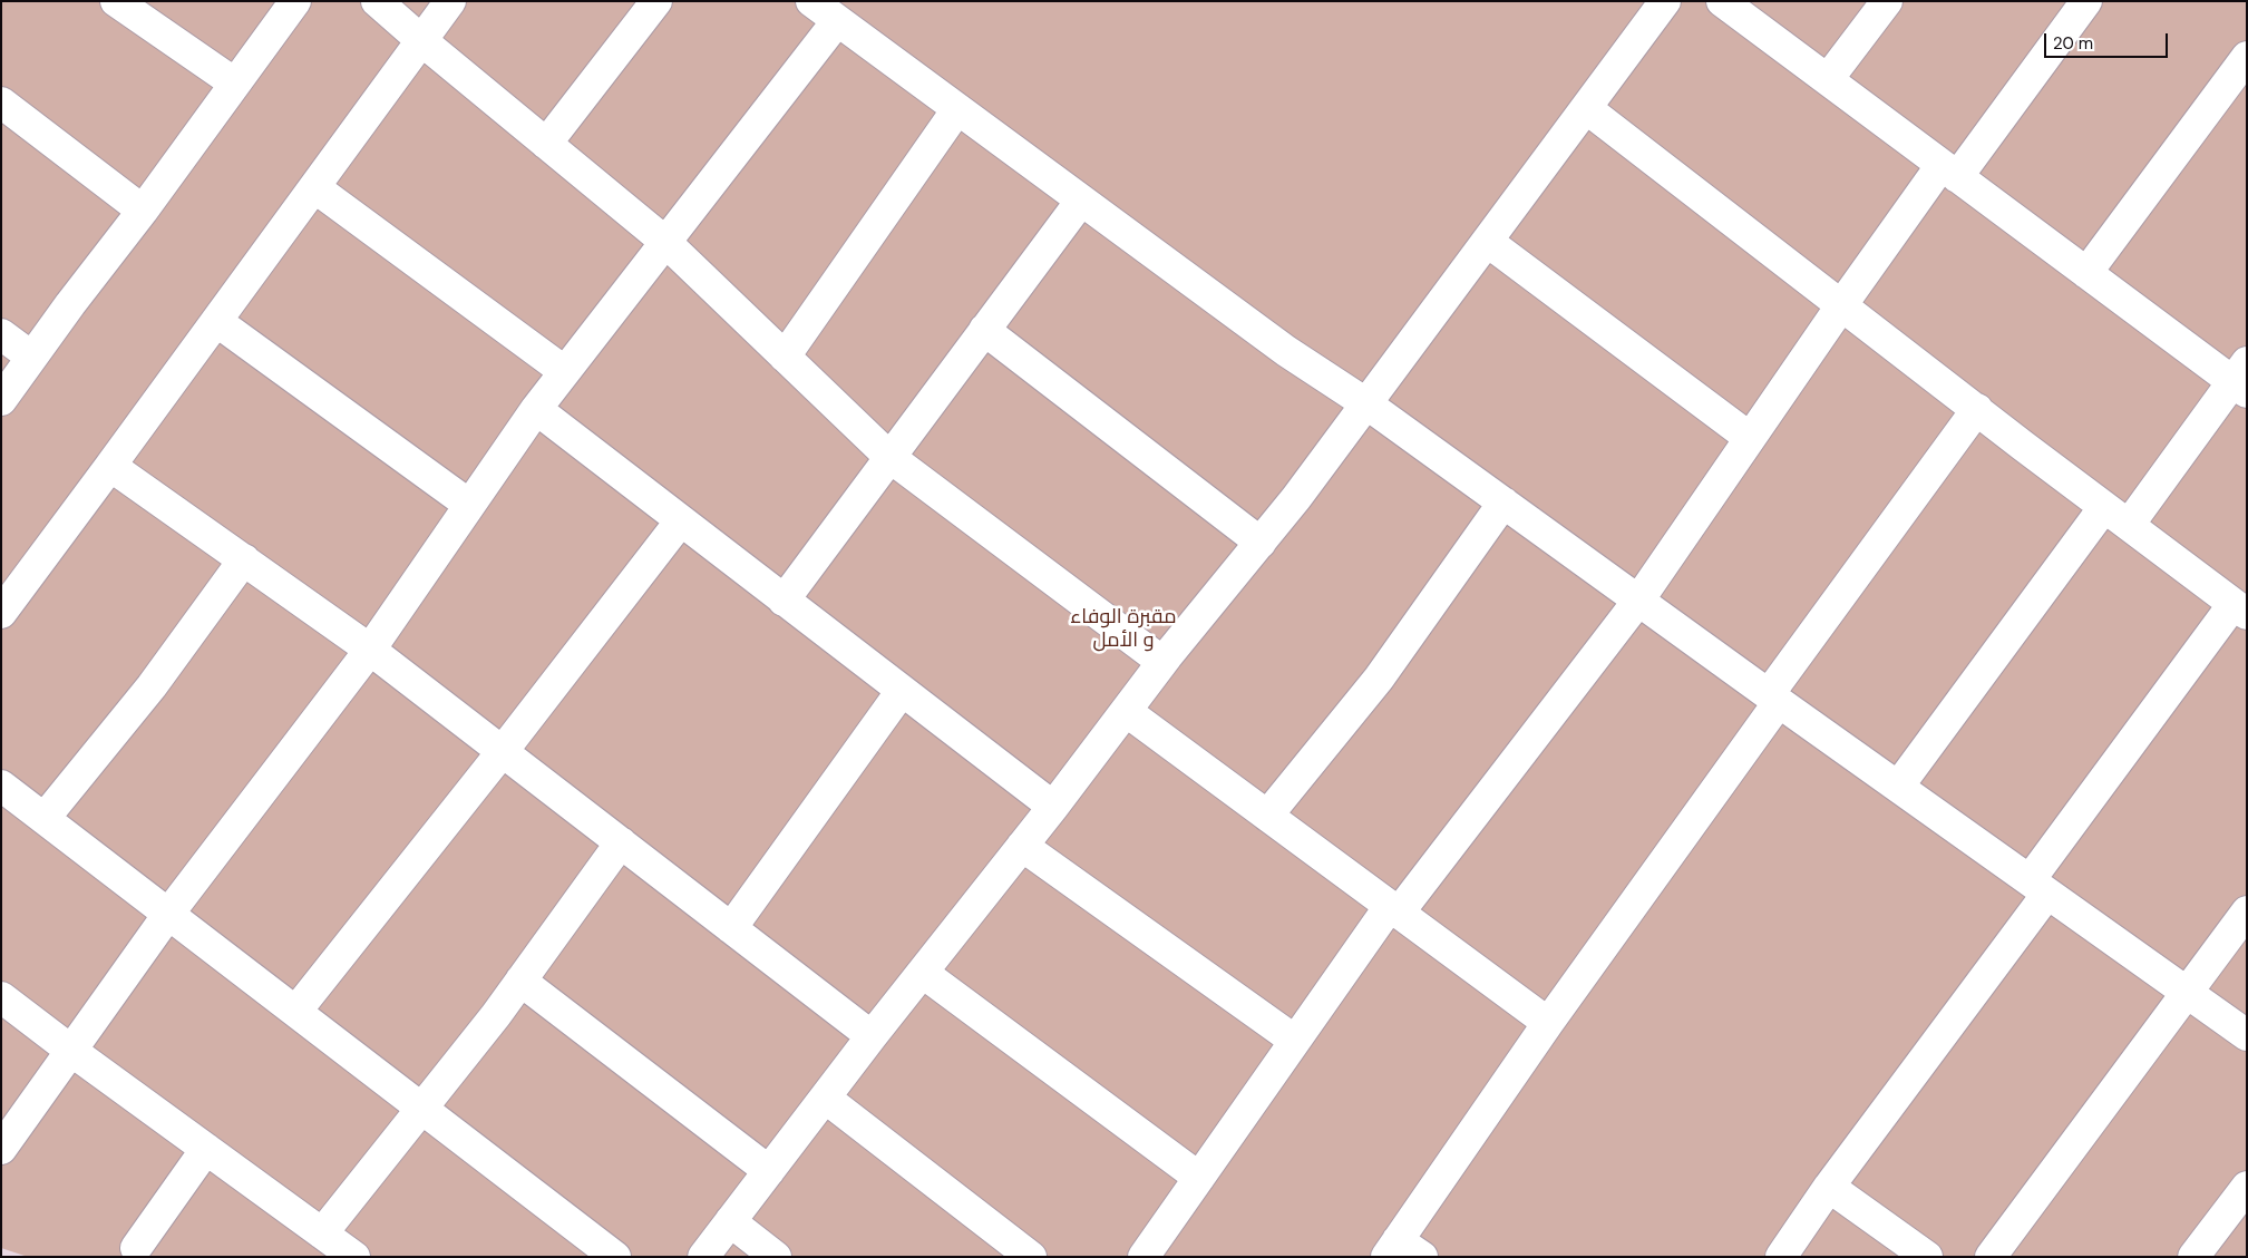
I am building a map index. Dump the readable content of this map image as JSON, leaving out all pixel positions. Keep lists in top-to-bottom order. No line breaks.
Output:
{"parks":["مقبرة الوفاء و الأمل"],"scale_bar":"20 m"}
